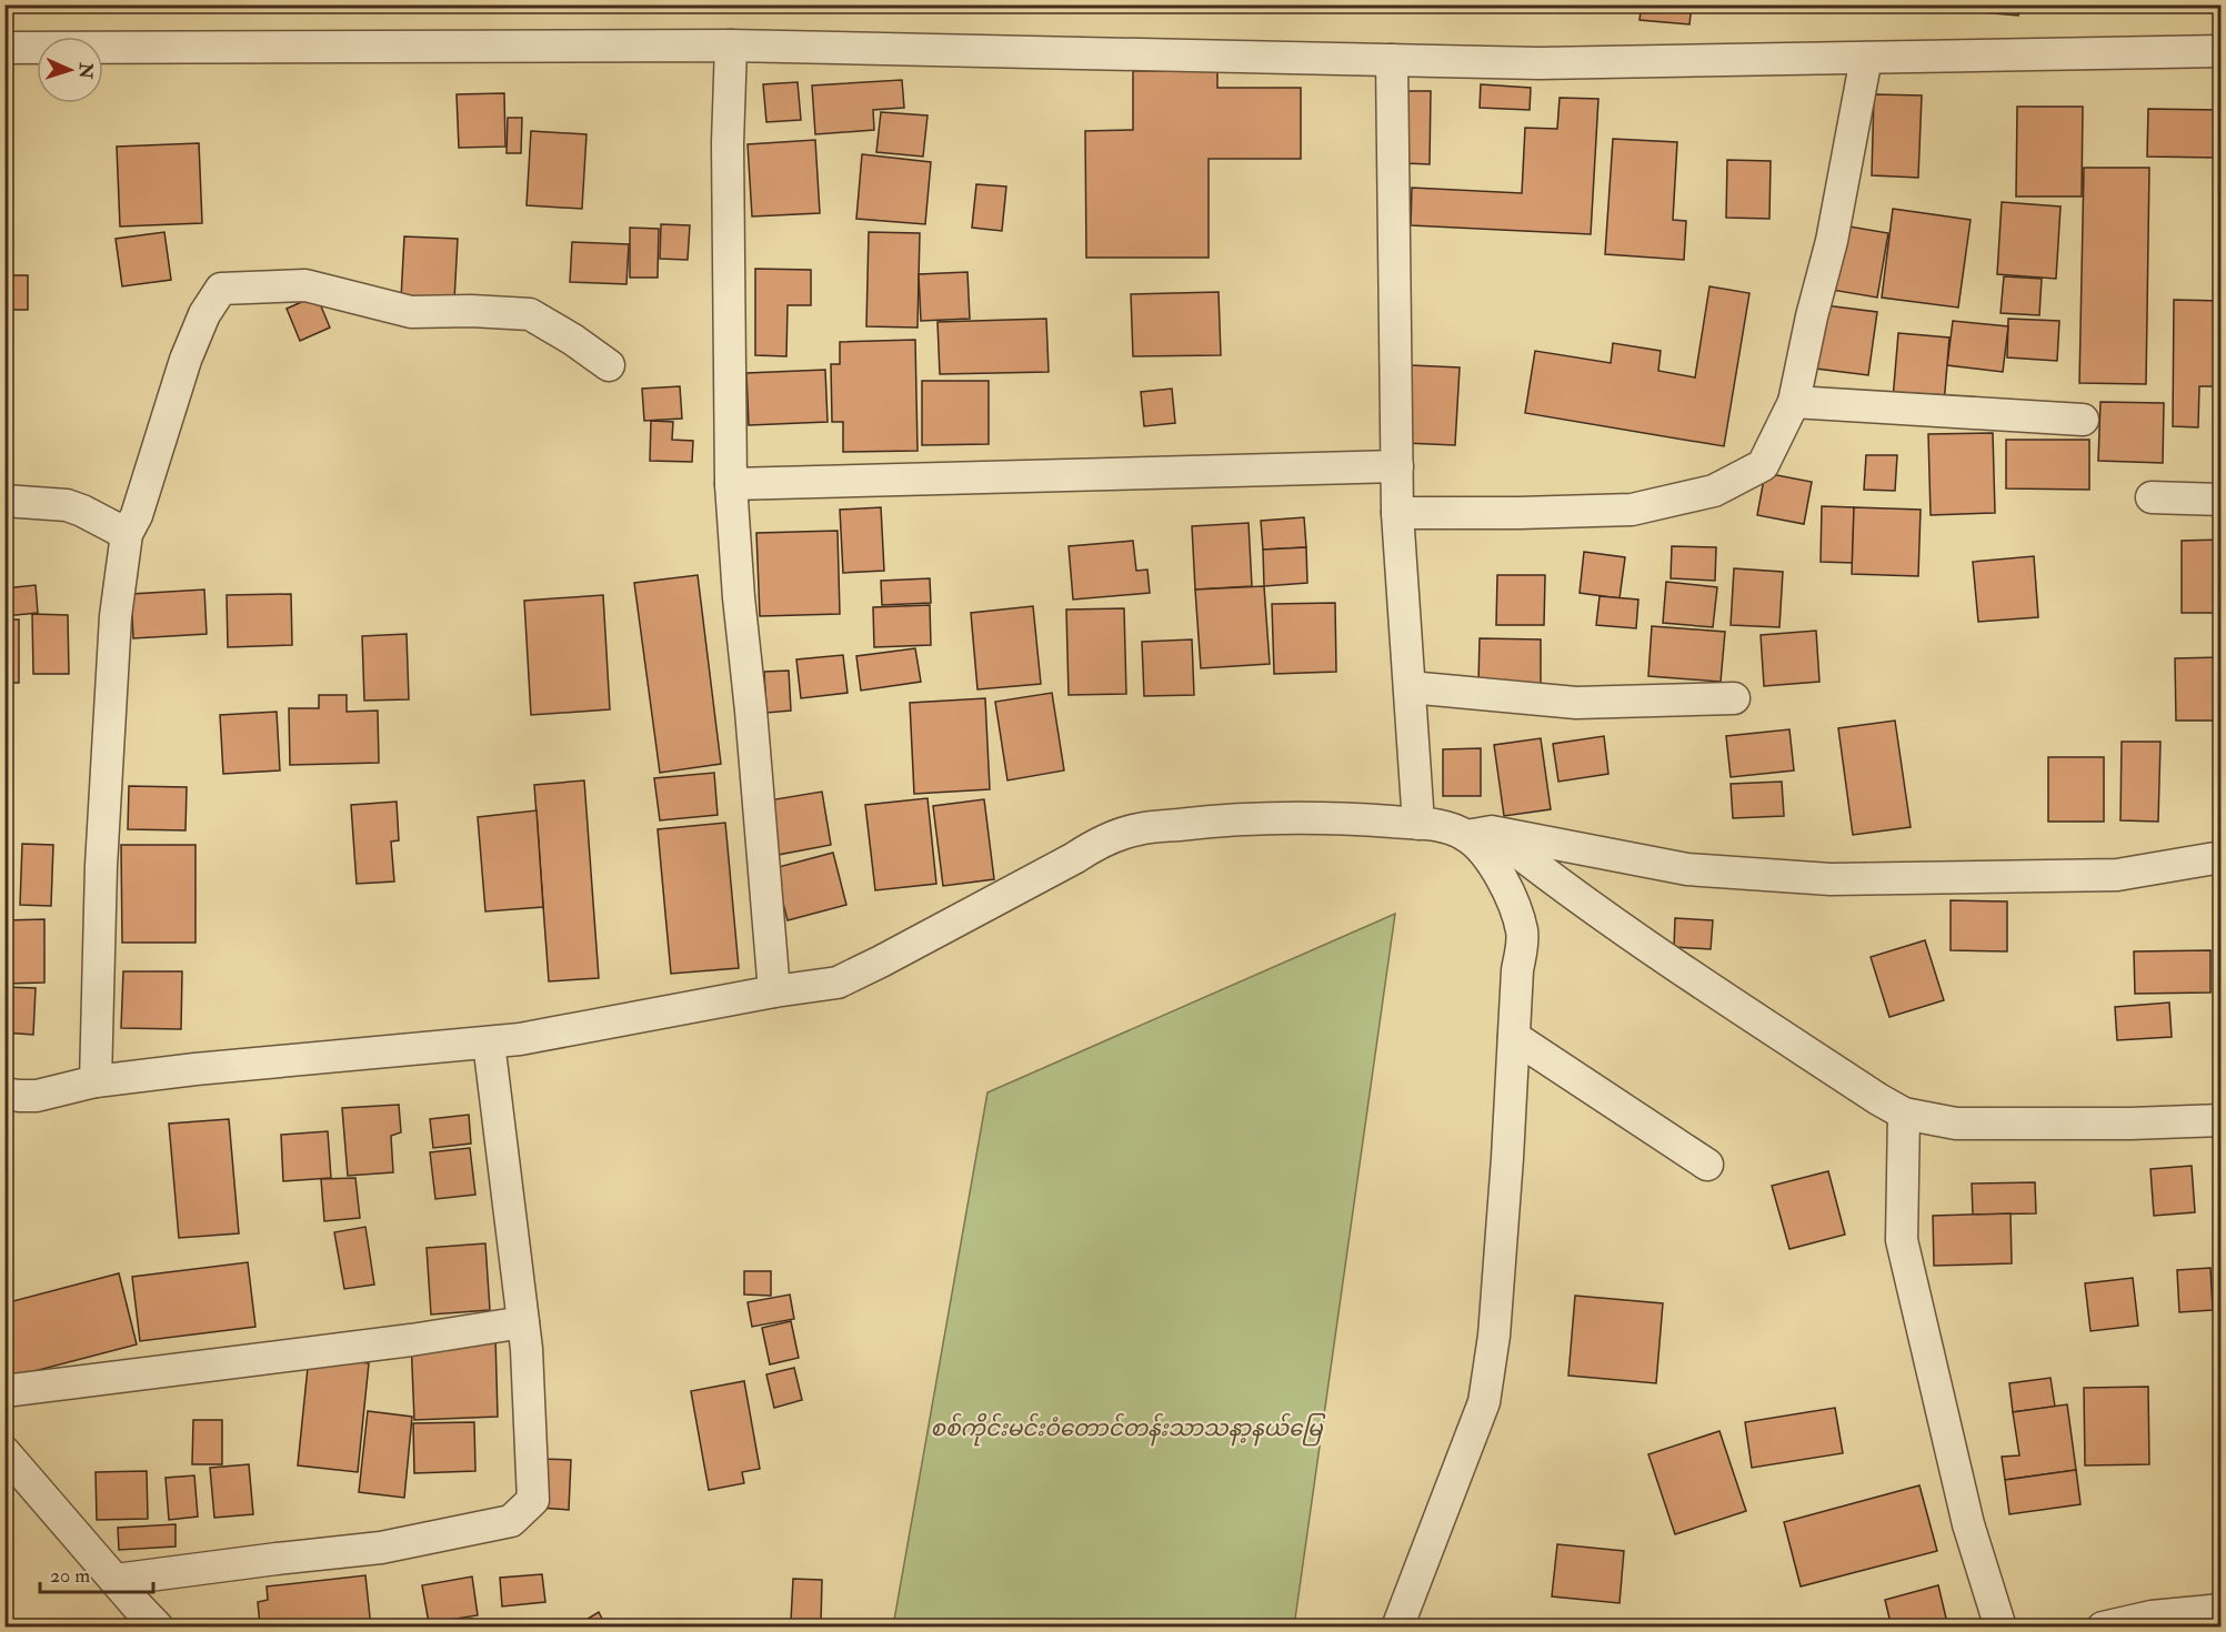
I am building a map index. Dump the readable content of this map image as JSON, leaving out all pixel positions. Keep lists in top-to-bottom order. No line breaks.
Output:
{"parks":["စစ်ကိုင်းမင်းဝံတောင်တန်းသာသနာ့နယ်မြေ"],"scale_bar":"20 m","north":"right"}
